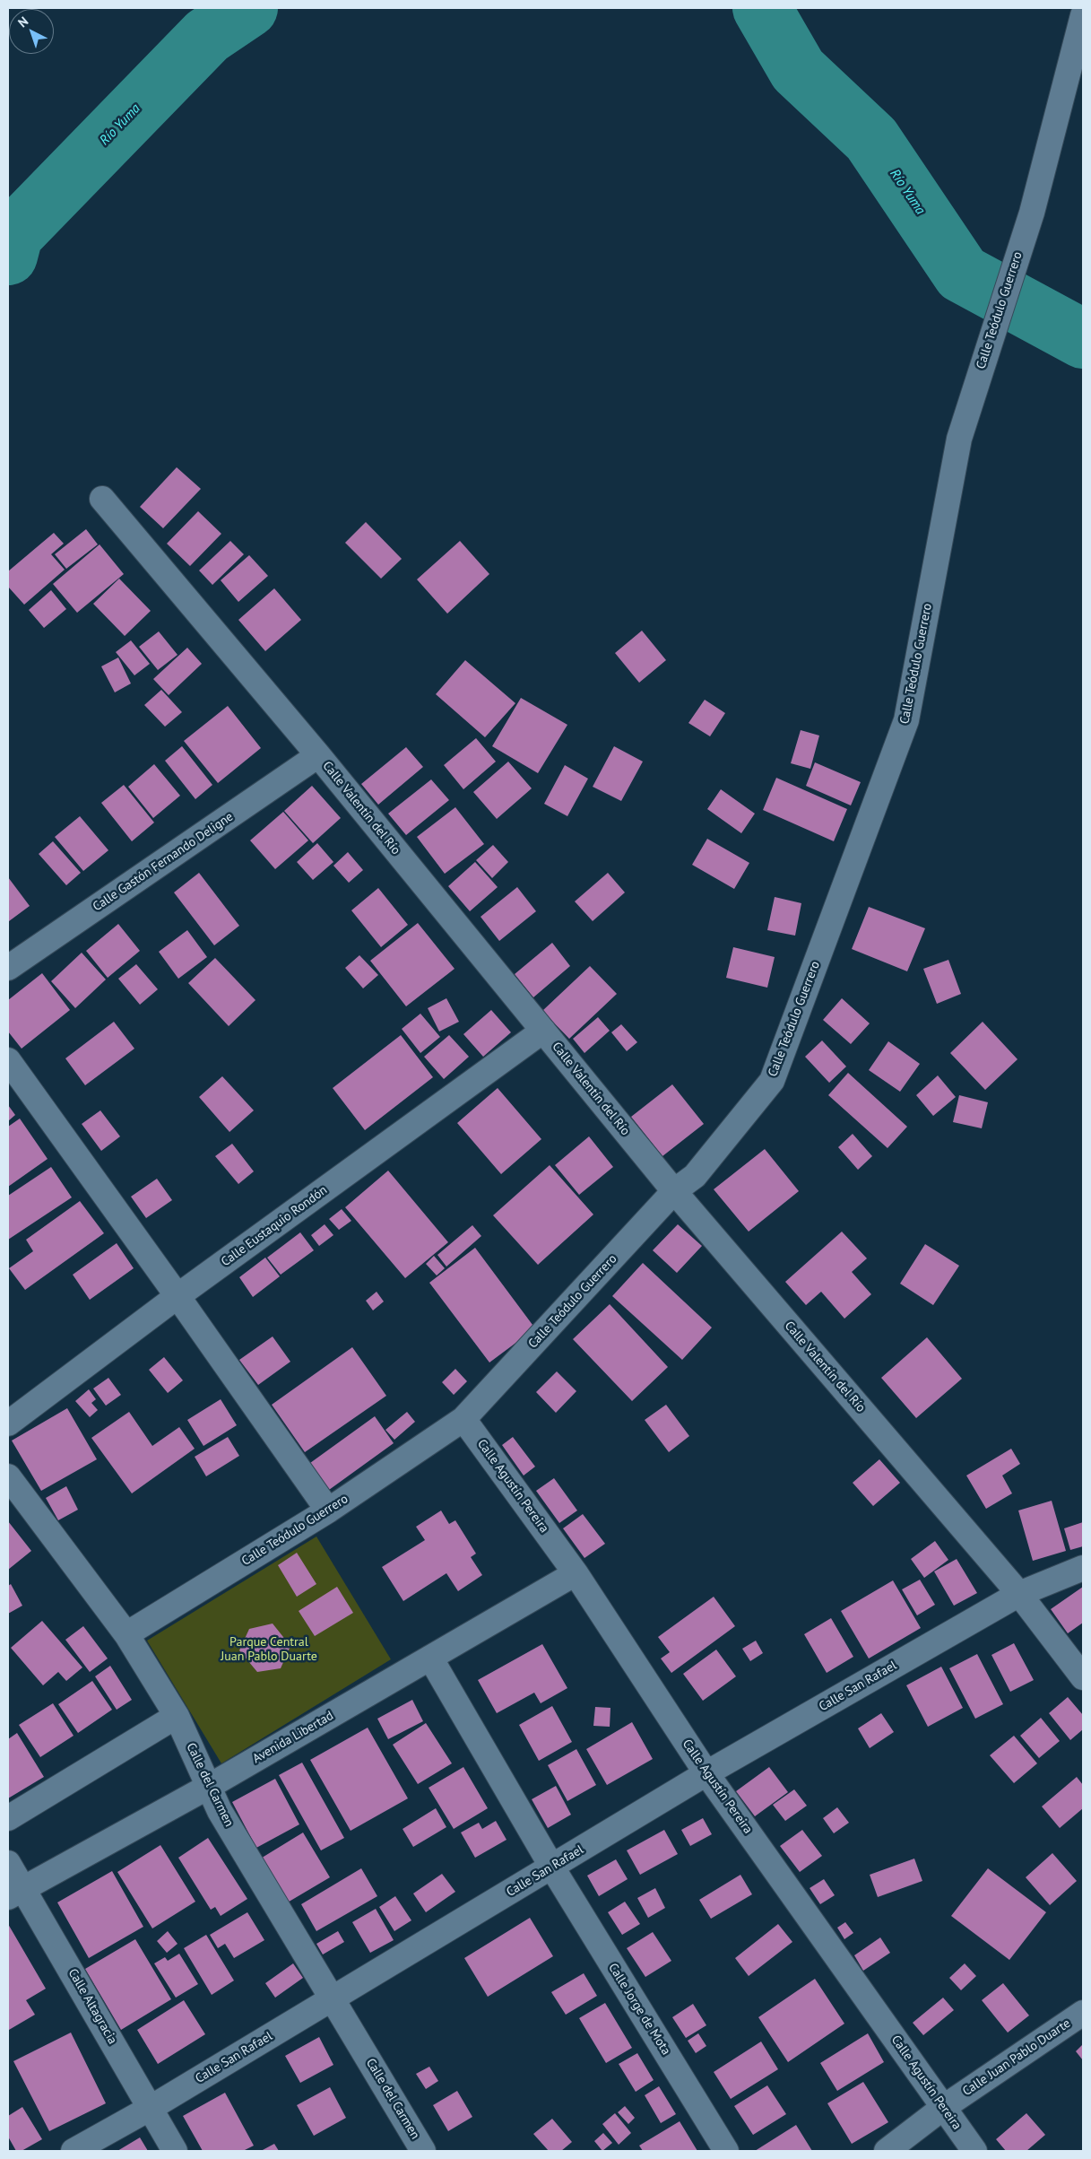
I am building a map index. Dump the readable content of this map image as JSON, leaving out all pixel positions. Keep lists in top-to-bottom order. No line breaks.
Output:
{"streets":{"street":["Calle Teódulo Guerrero","Calle Valentín del Río","Calle Gastón Fernando Deligne","Calle Eustaquio Rondón","Calle Agustín Pereira","Calle San Rafael","Avenida Libertad","Calle del Carmen","Calle Altagracia","Calle Jorge de Mota","Calle Juan Pablo Duarte"]},"crossings":[["Calle Teódulo Guerrero","Calle Valentín del Río"],["Calle Teódulo Guerrero","Calle Agustín Pereira"],["Calle Teódulo Guerrero","Calle del Carmen"],["Calle Valentín del Río","Calle Gastón Fernando Deligne"],["Calle Valentín del Río","Calle Eustaquio Rondón"],["Calle Valentín del Río","Calle San Rafael"],["Calle Agustín Pereira","Calle San Rafael"],["Calle Agustín Pereira","Avenida Libertad"],["Calle Agustín Pereira","Calle Juan Pablo Duarte"],["Calle San Rafael","Calle del Carmen"],["Calle San Rafael","Calle Altagracia"],["Calle San Rafael","Calle Jorge de Mota"],["Avenida Libertad","Calle del Carmen"],["Avenida Libertad","Calle Altagracia"],["Avenida Libertad","Calle Jorge de Mota"]],"water":["Río Yuma"],"parks":["Parque Central Juan Pablo Duarte"],"north":"top left"}
